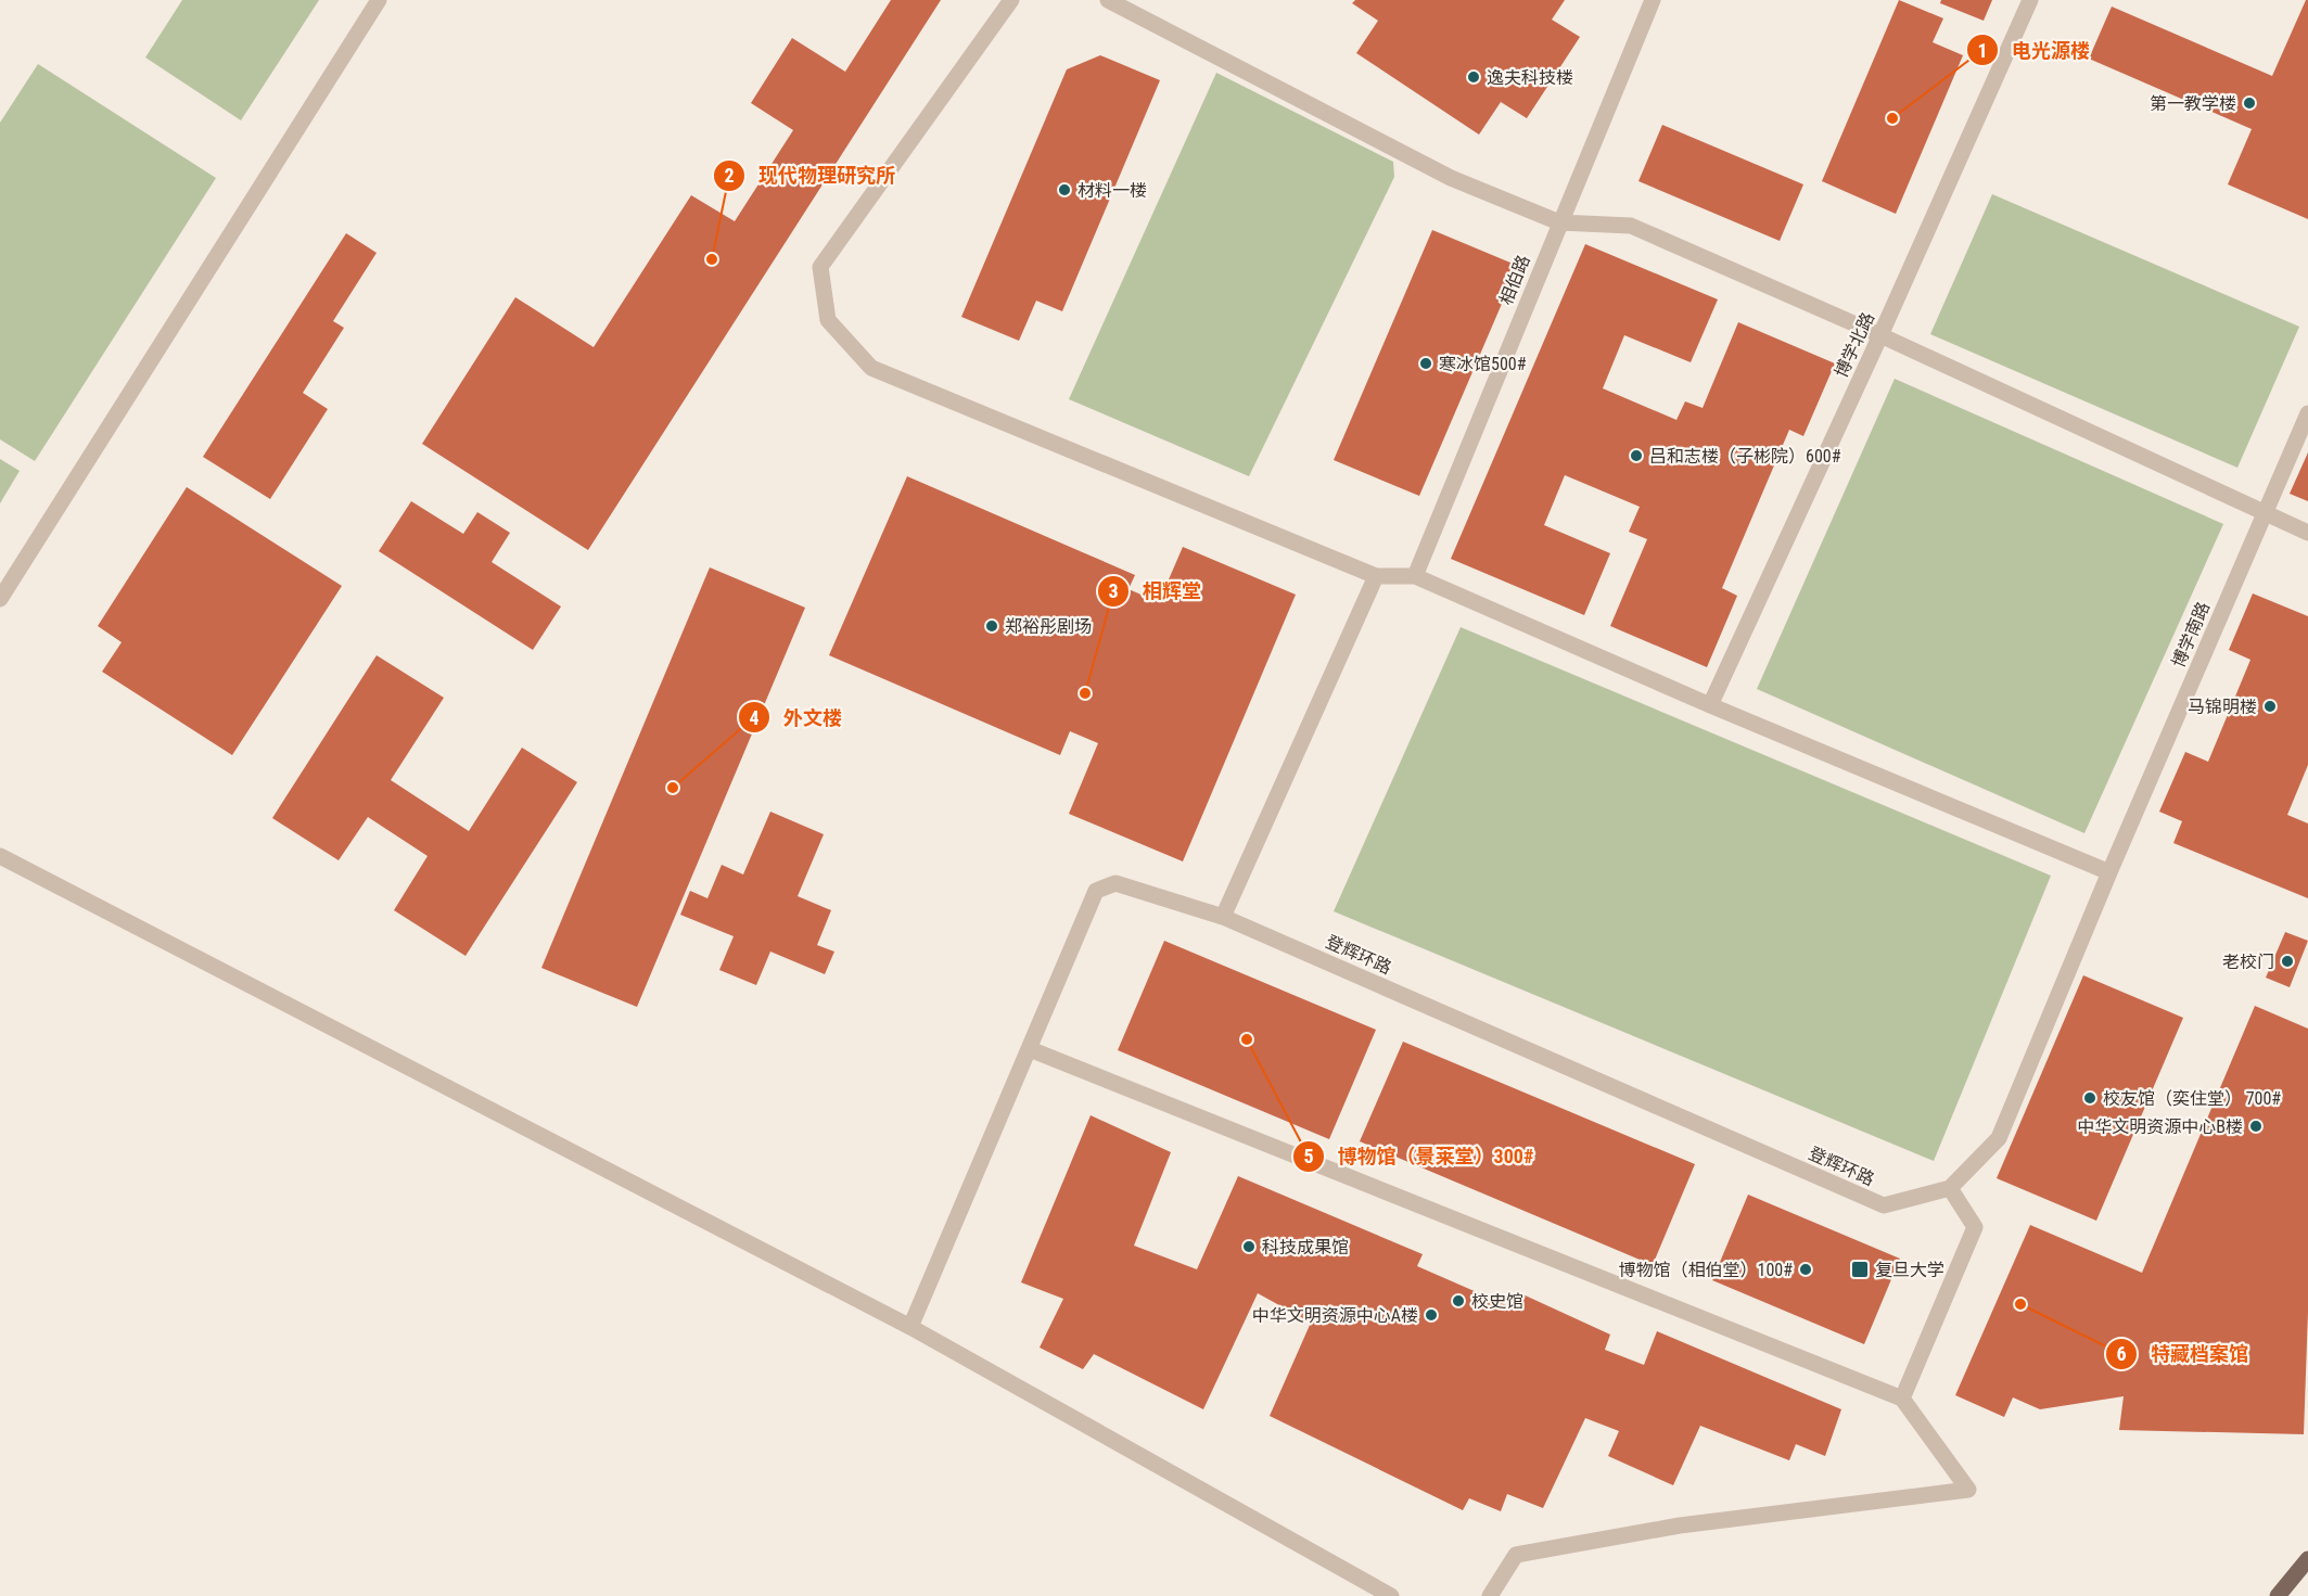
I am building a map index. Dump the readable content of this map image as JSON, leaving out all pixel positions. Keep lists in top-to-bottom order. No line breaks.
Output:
{"streets":{"lane":["相伯路","博学北路","博学南路","登辉环路"]},"places":{"other":["逸夫科技楼","第一教学楼","电光源楼","材料一楼","现代物理研究所","寒冰馆500#","吕和志楼（子彬院）600#","郑裕彤剧场‌","相辉堂","马锦明楼","外文楼","老校门","博物馆（景莱堂）300#","校友馆（奕住堂） 700#","中华文明资源中心B楼","科技成果馆","博物馆（相伯堂）100#","校史馆","特藏档案馆","中华文明资源中心A楼"],"transit":["复旦大学"]}}
